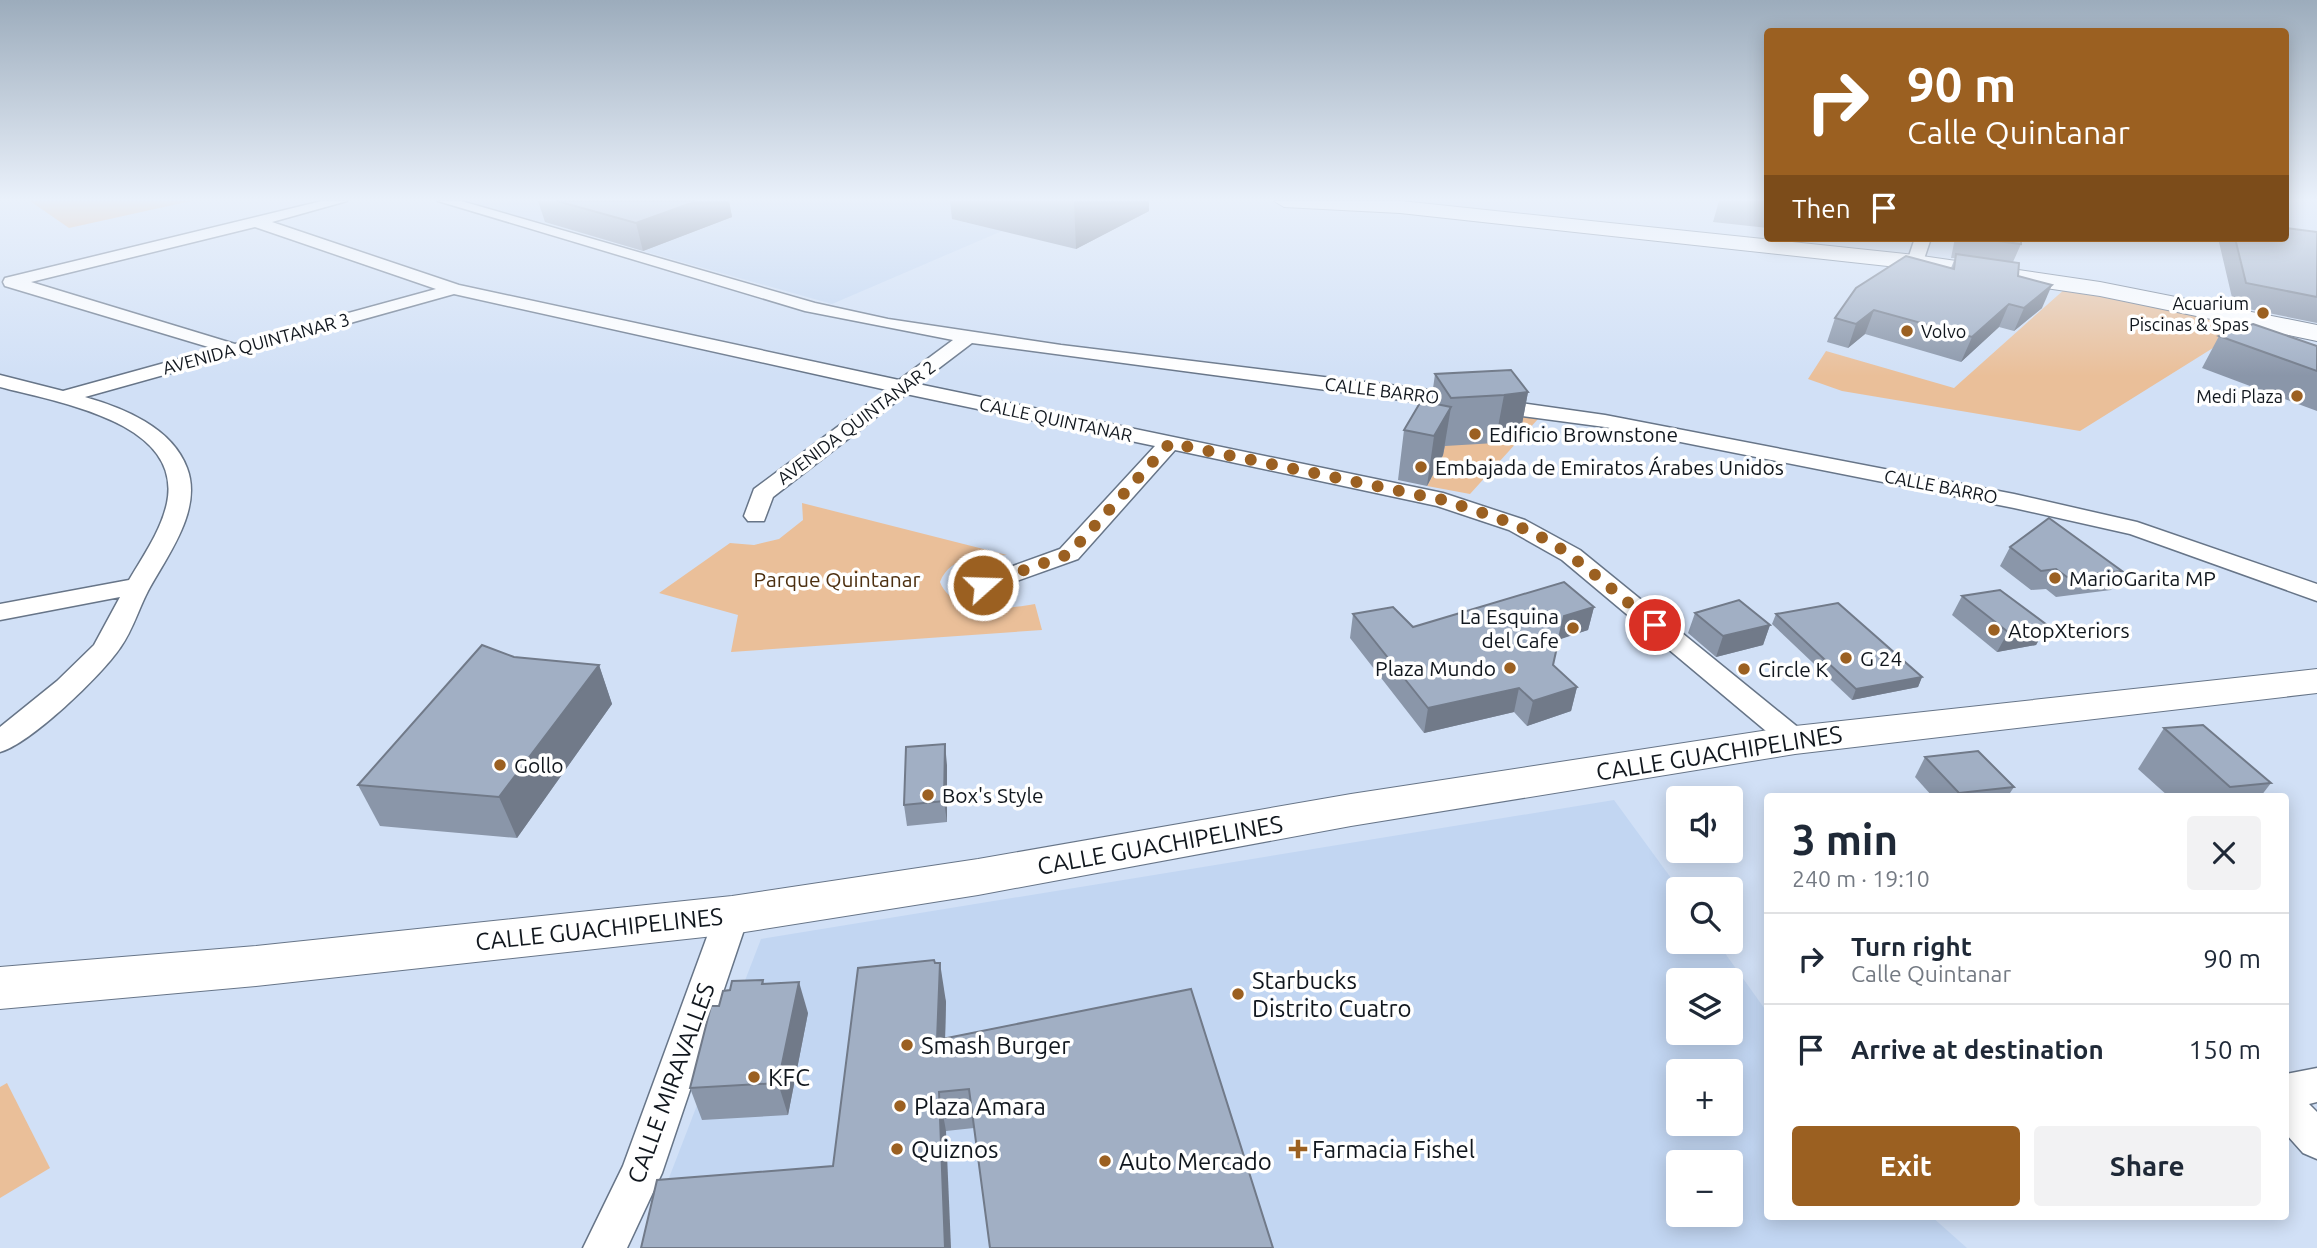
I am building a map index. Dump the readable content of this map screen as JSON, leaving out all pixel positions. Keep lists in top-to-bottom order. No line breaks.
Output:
{"streets":{"street":["AVENIDA QUINTANAR 3","CALLE BARRO","CALLE QUINTANAR","AVENIDA QUINTANAR 2","CALLE GUACHIPELINES","CALLE MIRAVALLES"]},"crossings":[["AVENIDA QUINTANAR 3","CALLE QUINTANAR"],["CALLE BARRO","AVENIDA QUINTANAR 2"],["CALLE QUINTANAR","AVENIDA QUINTANAR 2"],["CALLE QUINTANAR","CALLE GUACHIPELINES"],["CALLE GUACHIPELINES","CALLE MIRAVALLES"]],"parks":["Parque Quintanar"],"places":{"other":["Acuarium Piscinas & Spas","Volvo","Medi Plaza","Edificio Brownstone","Embajada de Emiratos Árabes Unidos","MarioGarita MP","La Esquina del Cafe","AtopXteriors","G 24","Plaza Mundo","Circle K","Gollo","Box's Style","Starbucks Distrito Cuatro","Smash Burger","KFC","Plaza Amara","Quiznos","Auto Mercado"],"health":["Farmacia Fishel"]},"page":{"turn":["90 m","Calle Quintanar"],"then":"Then","map_buttons":["+","−"],"heading":["3 min","240 m · 19:10"],"list":[{"name":"Turn right","note":"Calle Quintanar","value":"90 m"},{"name":"Arrive at destination","value":"150 m"}],"buttons":["Exit","Share"]}}
